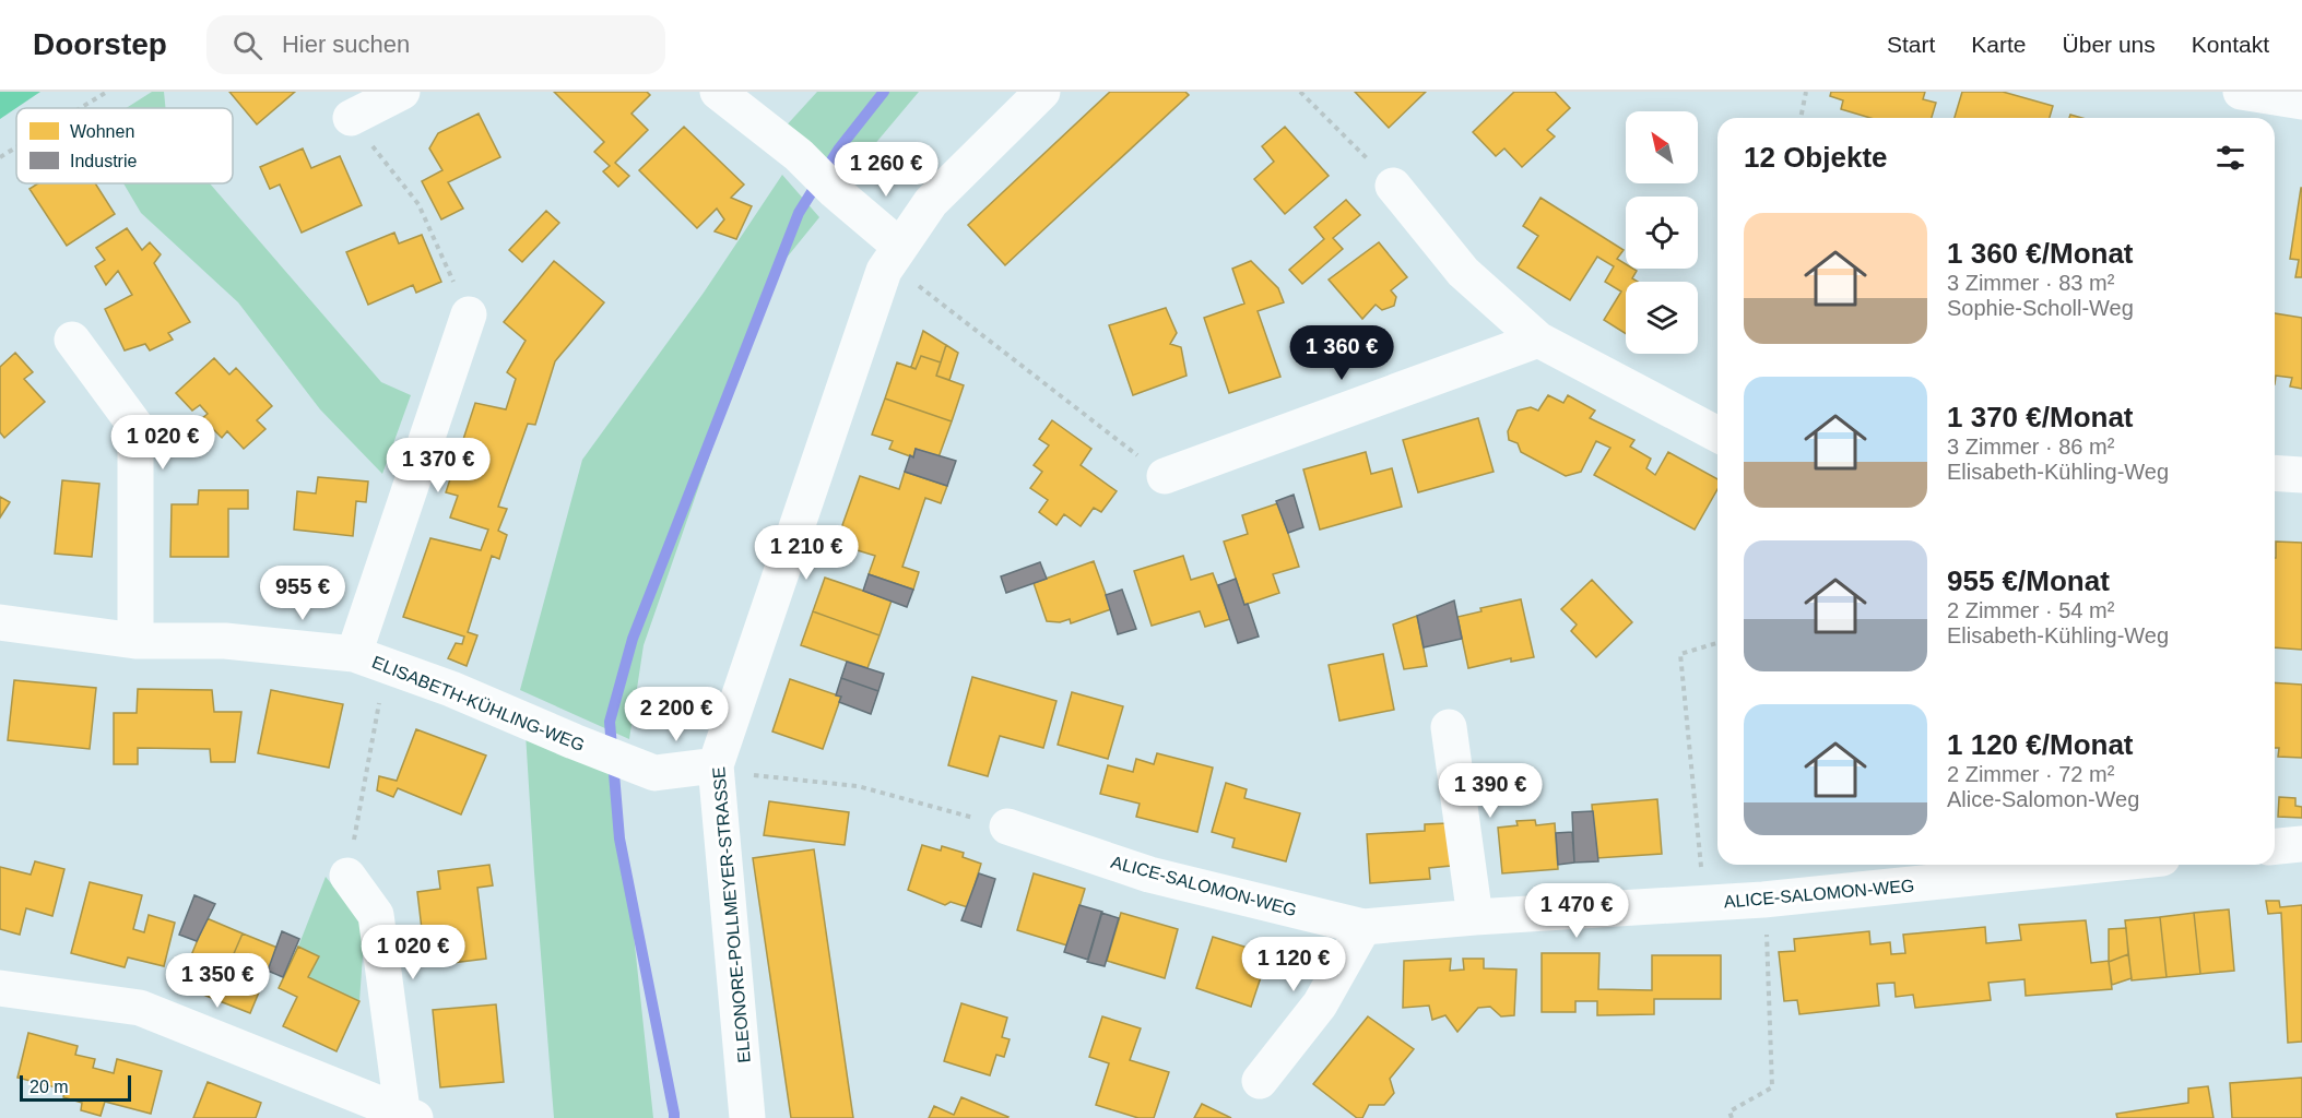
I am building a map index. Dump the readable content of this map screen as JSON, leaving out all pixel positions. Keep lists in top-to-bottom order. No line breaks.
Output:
{"streets":{"street":["ELISABETH-KÜHLING-WEG","ALICE-SALOMON-WEG","ELEONORE-POLLMEYER-STRASSE"]},"crossings":[["ELISABETH-KÜHLING-WEG","ELEONORE-POLLMEYER-STRASSE"]],"legend":["Wohnen","Industrie"],"scale_bar":"20 m","north":"top left","page":{"header":"Doorstep","search":"Hier suchen","nav":["Start","Karte","Über uns","Kontakt"],"heading":"12 Objekte","price":["1 260 €","1 360 €","1 020 €","1 370 €","1 210 €","955 €","2 200 €","1 390 €","1 470 €","1 020 €","1 120 €","1 350 €"],"list":[{"name":"1 360 €/Monat","note":"3 Zimmer · 83 m² · Sophie-Scholl-Weg"},{"name":"1 370 €/Monat","note":"3 Zimmer · 86 m² · Elisabeth-Kühling-Weg"},{"name":"955 €/Monat","note":"2 Zimmer · 54 m² · Elisabeth-Kühling-Weg"},{"name":"1 120 €/Monat","note":"2 Zimmer · 72 m² · Alice-Salomon-Weg"}],"scale":"20 m"}}
